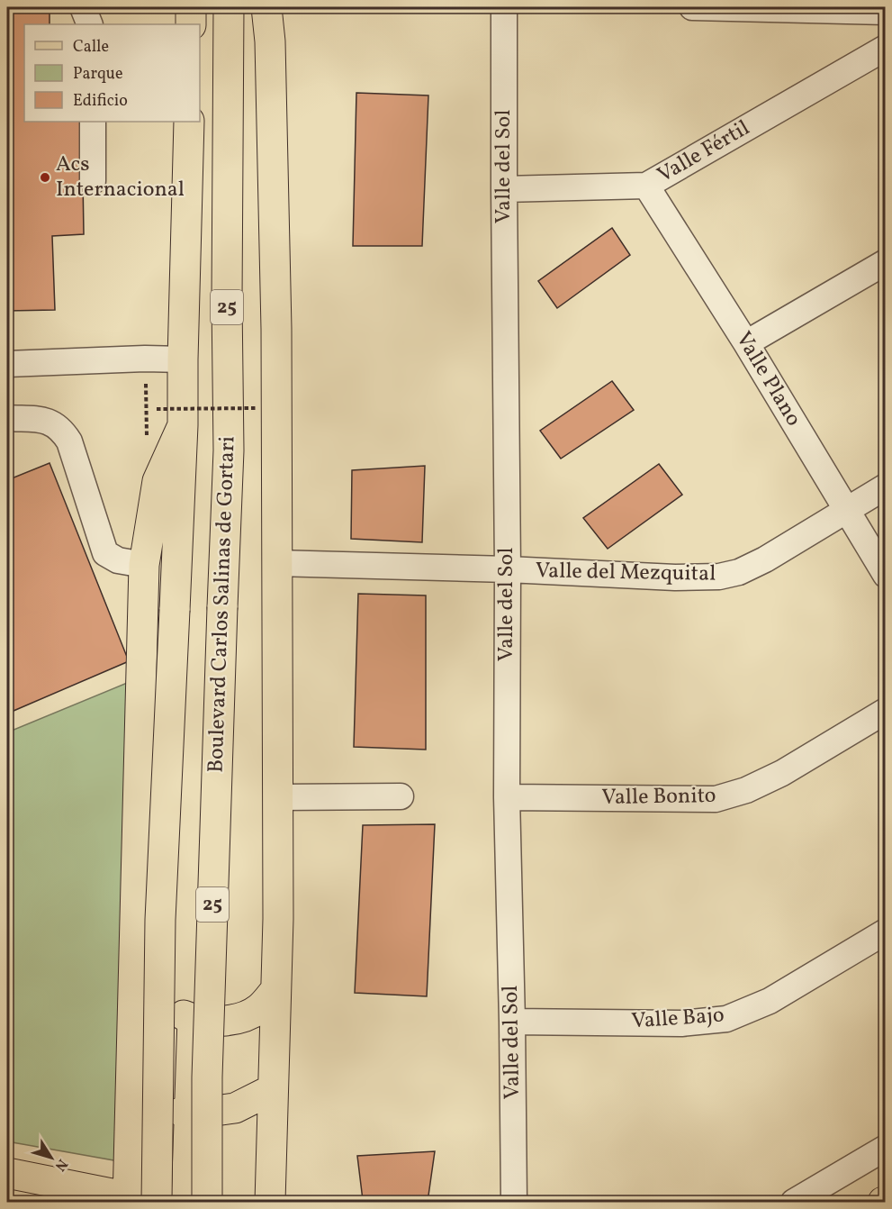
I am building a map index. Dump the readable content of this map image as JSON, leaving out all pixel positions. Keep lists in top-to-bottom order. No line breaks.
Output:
{"streets":{"main road":["25","Boulevard Carlos Salinas de Gortari"],"street":["Valle Fértil","Valle del Sol","Valle Plano","Valle del Mezquital","Valle Bonito","Valle Bajo"]},"crossings":[["Valle Fértil","Valle del Sol"],["Valle Fértil","Valle Plano"],["Valle del Sol","Valle del Mezquital"],["Valle del Sol","Valle Bonito"],["Valle del Sol","Valle Bajo"],["Valle Plano","Valle del Mezquital"]],"places":["Acs Internacional"],"legend":["Calle","Parque","Edificio"],"north":"bottom right"}
